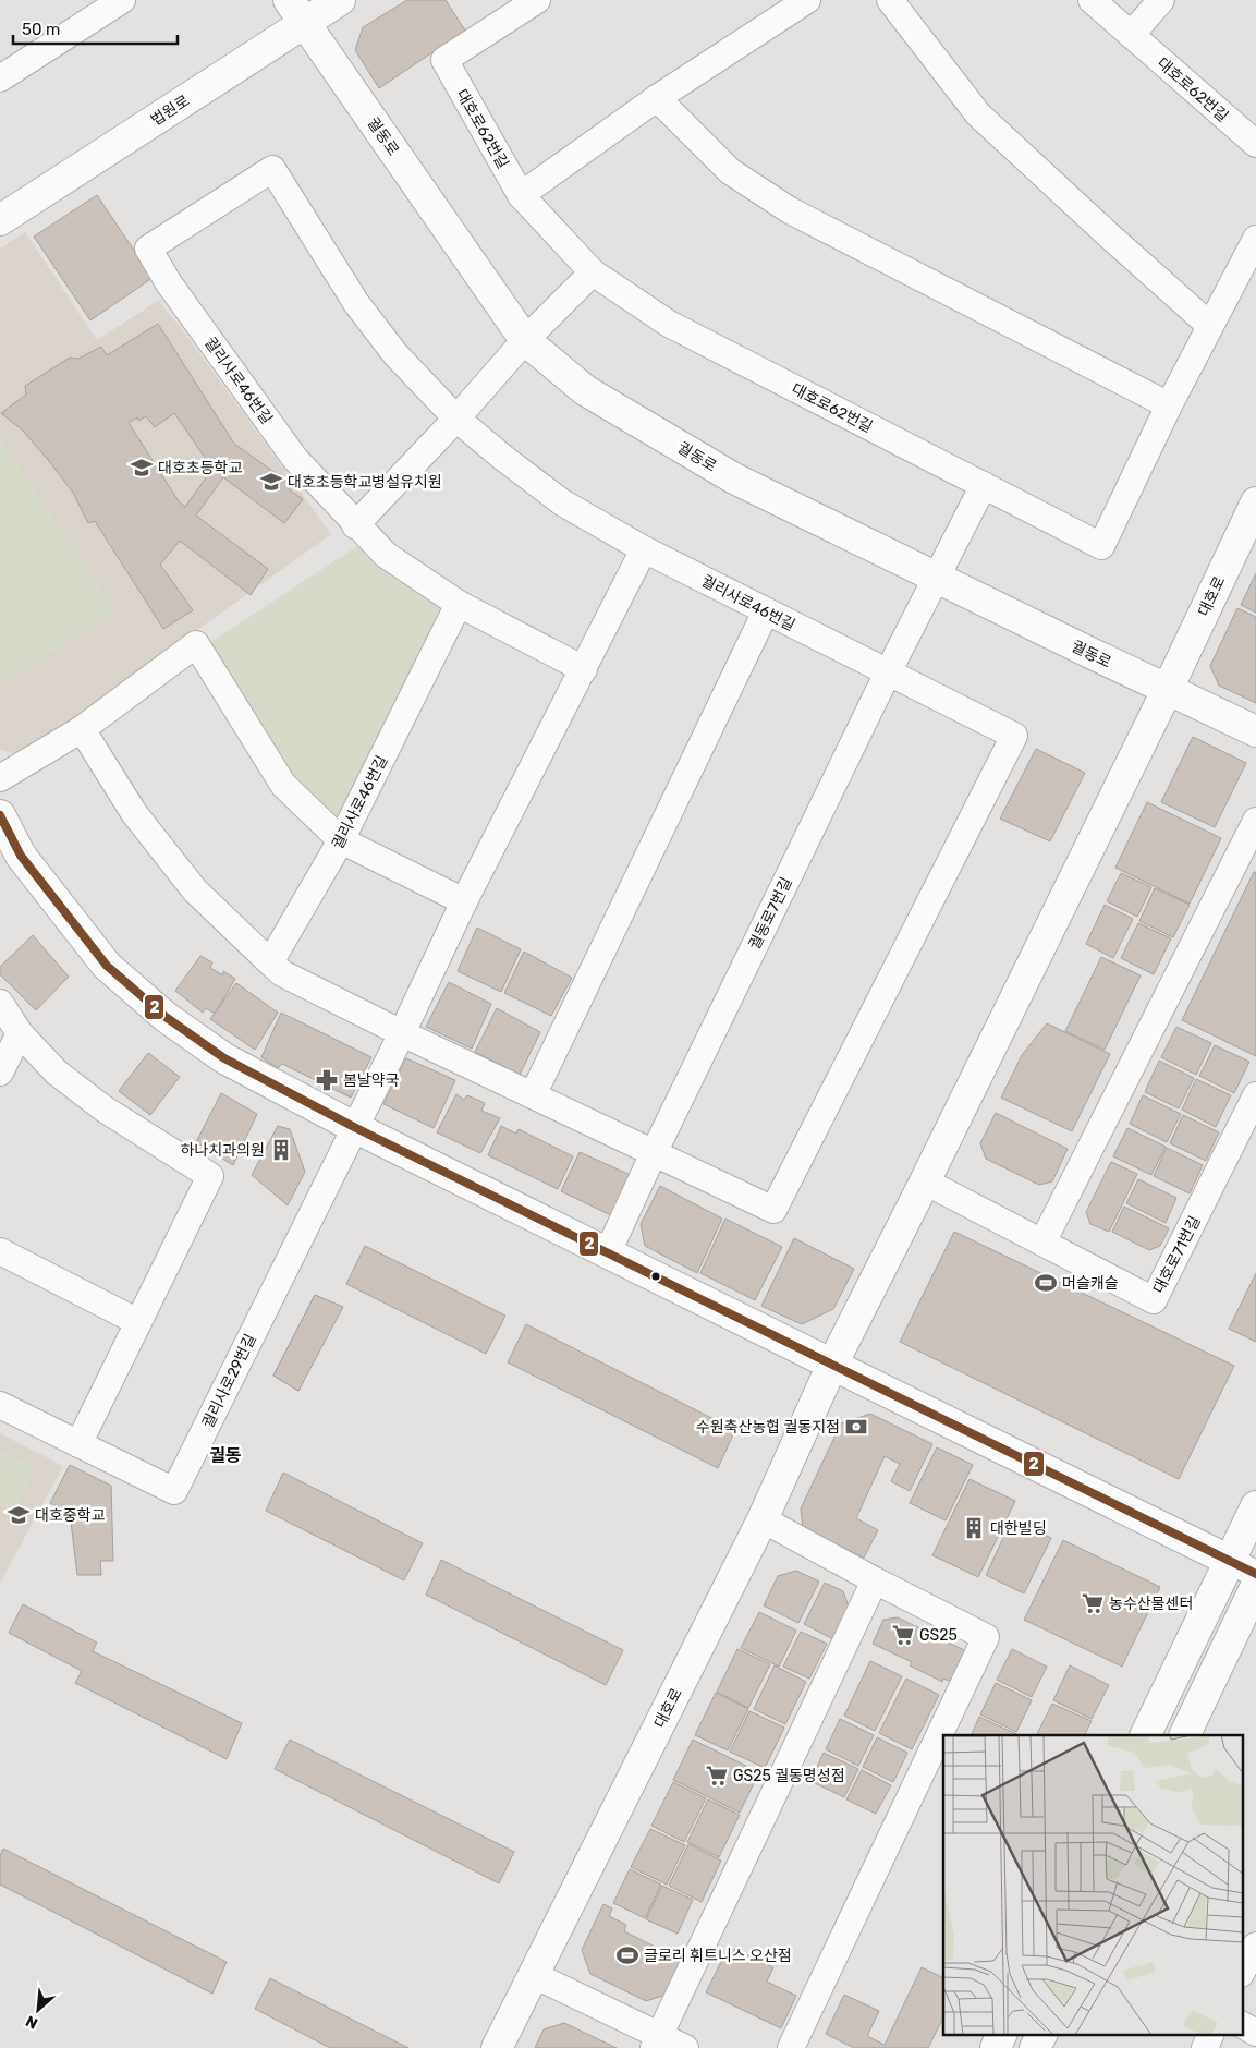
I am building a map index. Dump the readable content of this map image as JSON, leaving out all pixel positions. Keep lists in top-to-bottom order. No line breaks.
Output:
{"streets":{"street":["대호로62번길","법원로","궐동로","궐리사로46번길","대호로","궐동로7번길","대호로71번길","궐리사로29번길"]},"crossings":[["대호로62번길","궐동로7번길"],["법원로","궐동로"],["궐동로","대호로"],["궐동로","궐동로7번길"],["궐리사로46번길","궐동로7번길"],["대호로","대호로71번길"]],"districts":["궐동"],"places":{"school or university":["대호초등학교","대호초등학교병설유치원","대호중학교"],"pharmacy":["봄날약국"],"building":["하나치과의원","대한빌딩"],"sports":["머슬캐슬","글로리 휘트니스 오산점"],"bank":["수원축산농협 궐동지점"],"supermarket":["농수산물센터","GS25","GS25 궐동명성점"]},"lines":["transit line 2"],"scale_bar":"50 m","north":"bottom left"}
